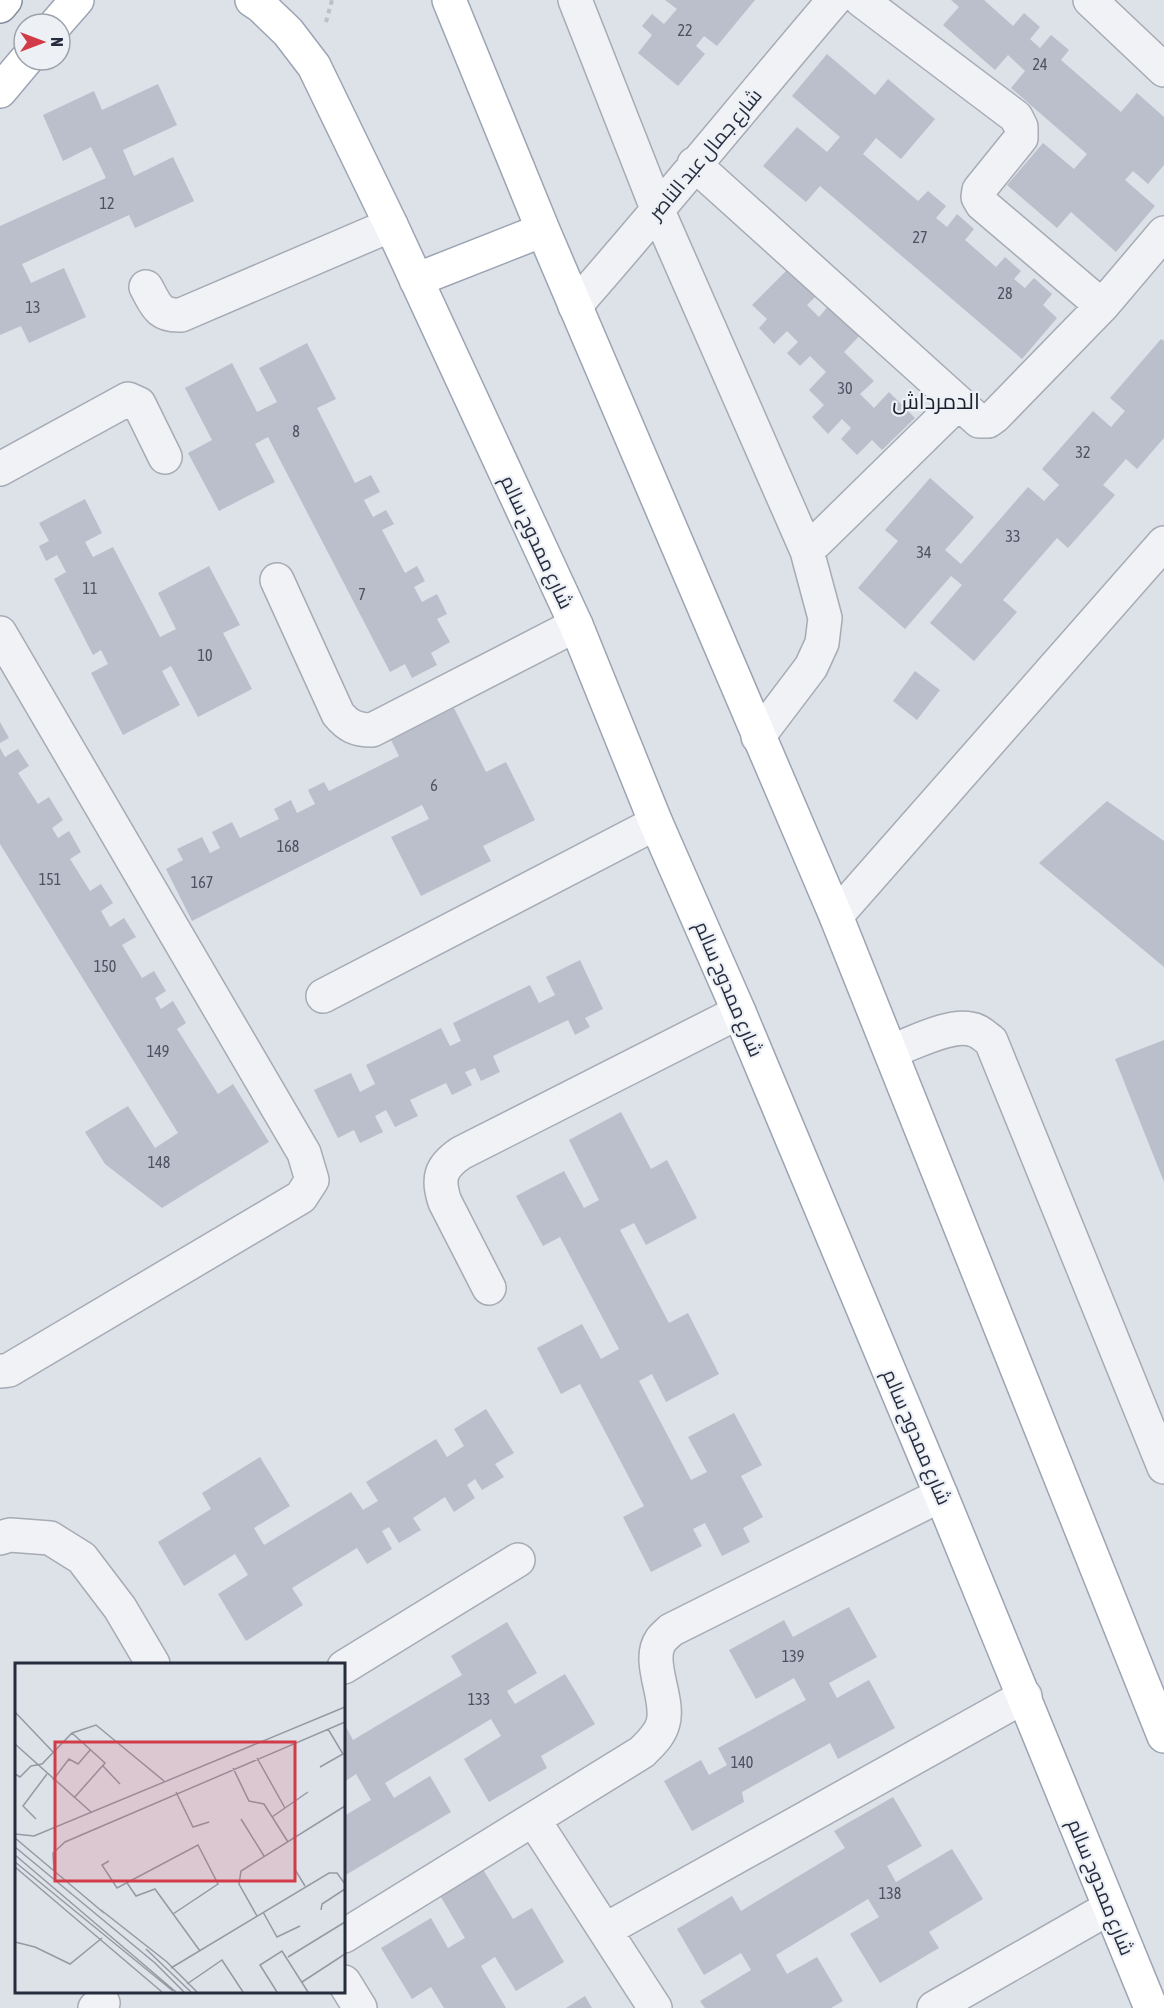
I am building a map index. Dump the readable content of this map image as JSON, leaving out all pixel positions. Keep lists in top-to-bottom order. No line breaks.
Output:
{"streets":{"main road":["شارع ممدوح سالم"],"street":["شارع جمال عبد الناصر"]},"districts":["الدمرداش"],"house_numbers":["22","24","12","27","28","13","30","8","32","33","34","11","7","10","6","168","151","167","150","149","148","139","133","140","138"],"north":"right"}
